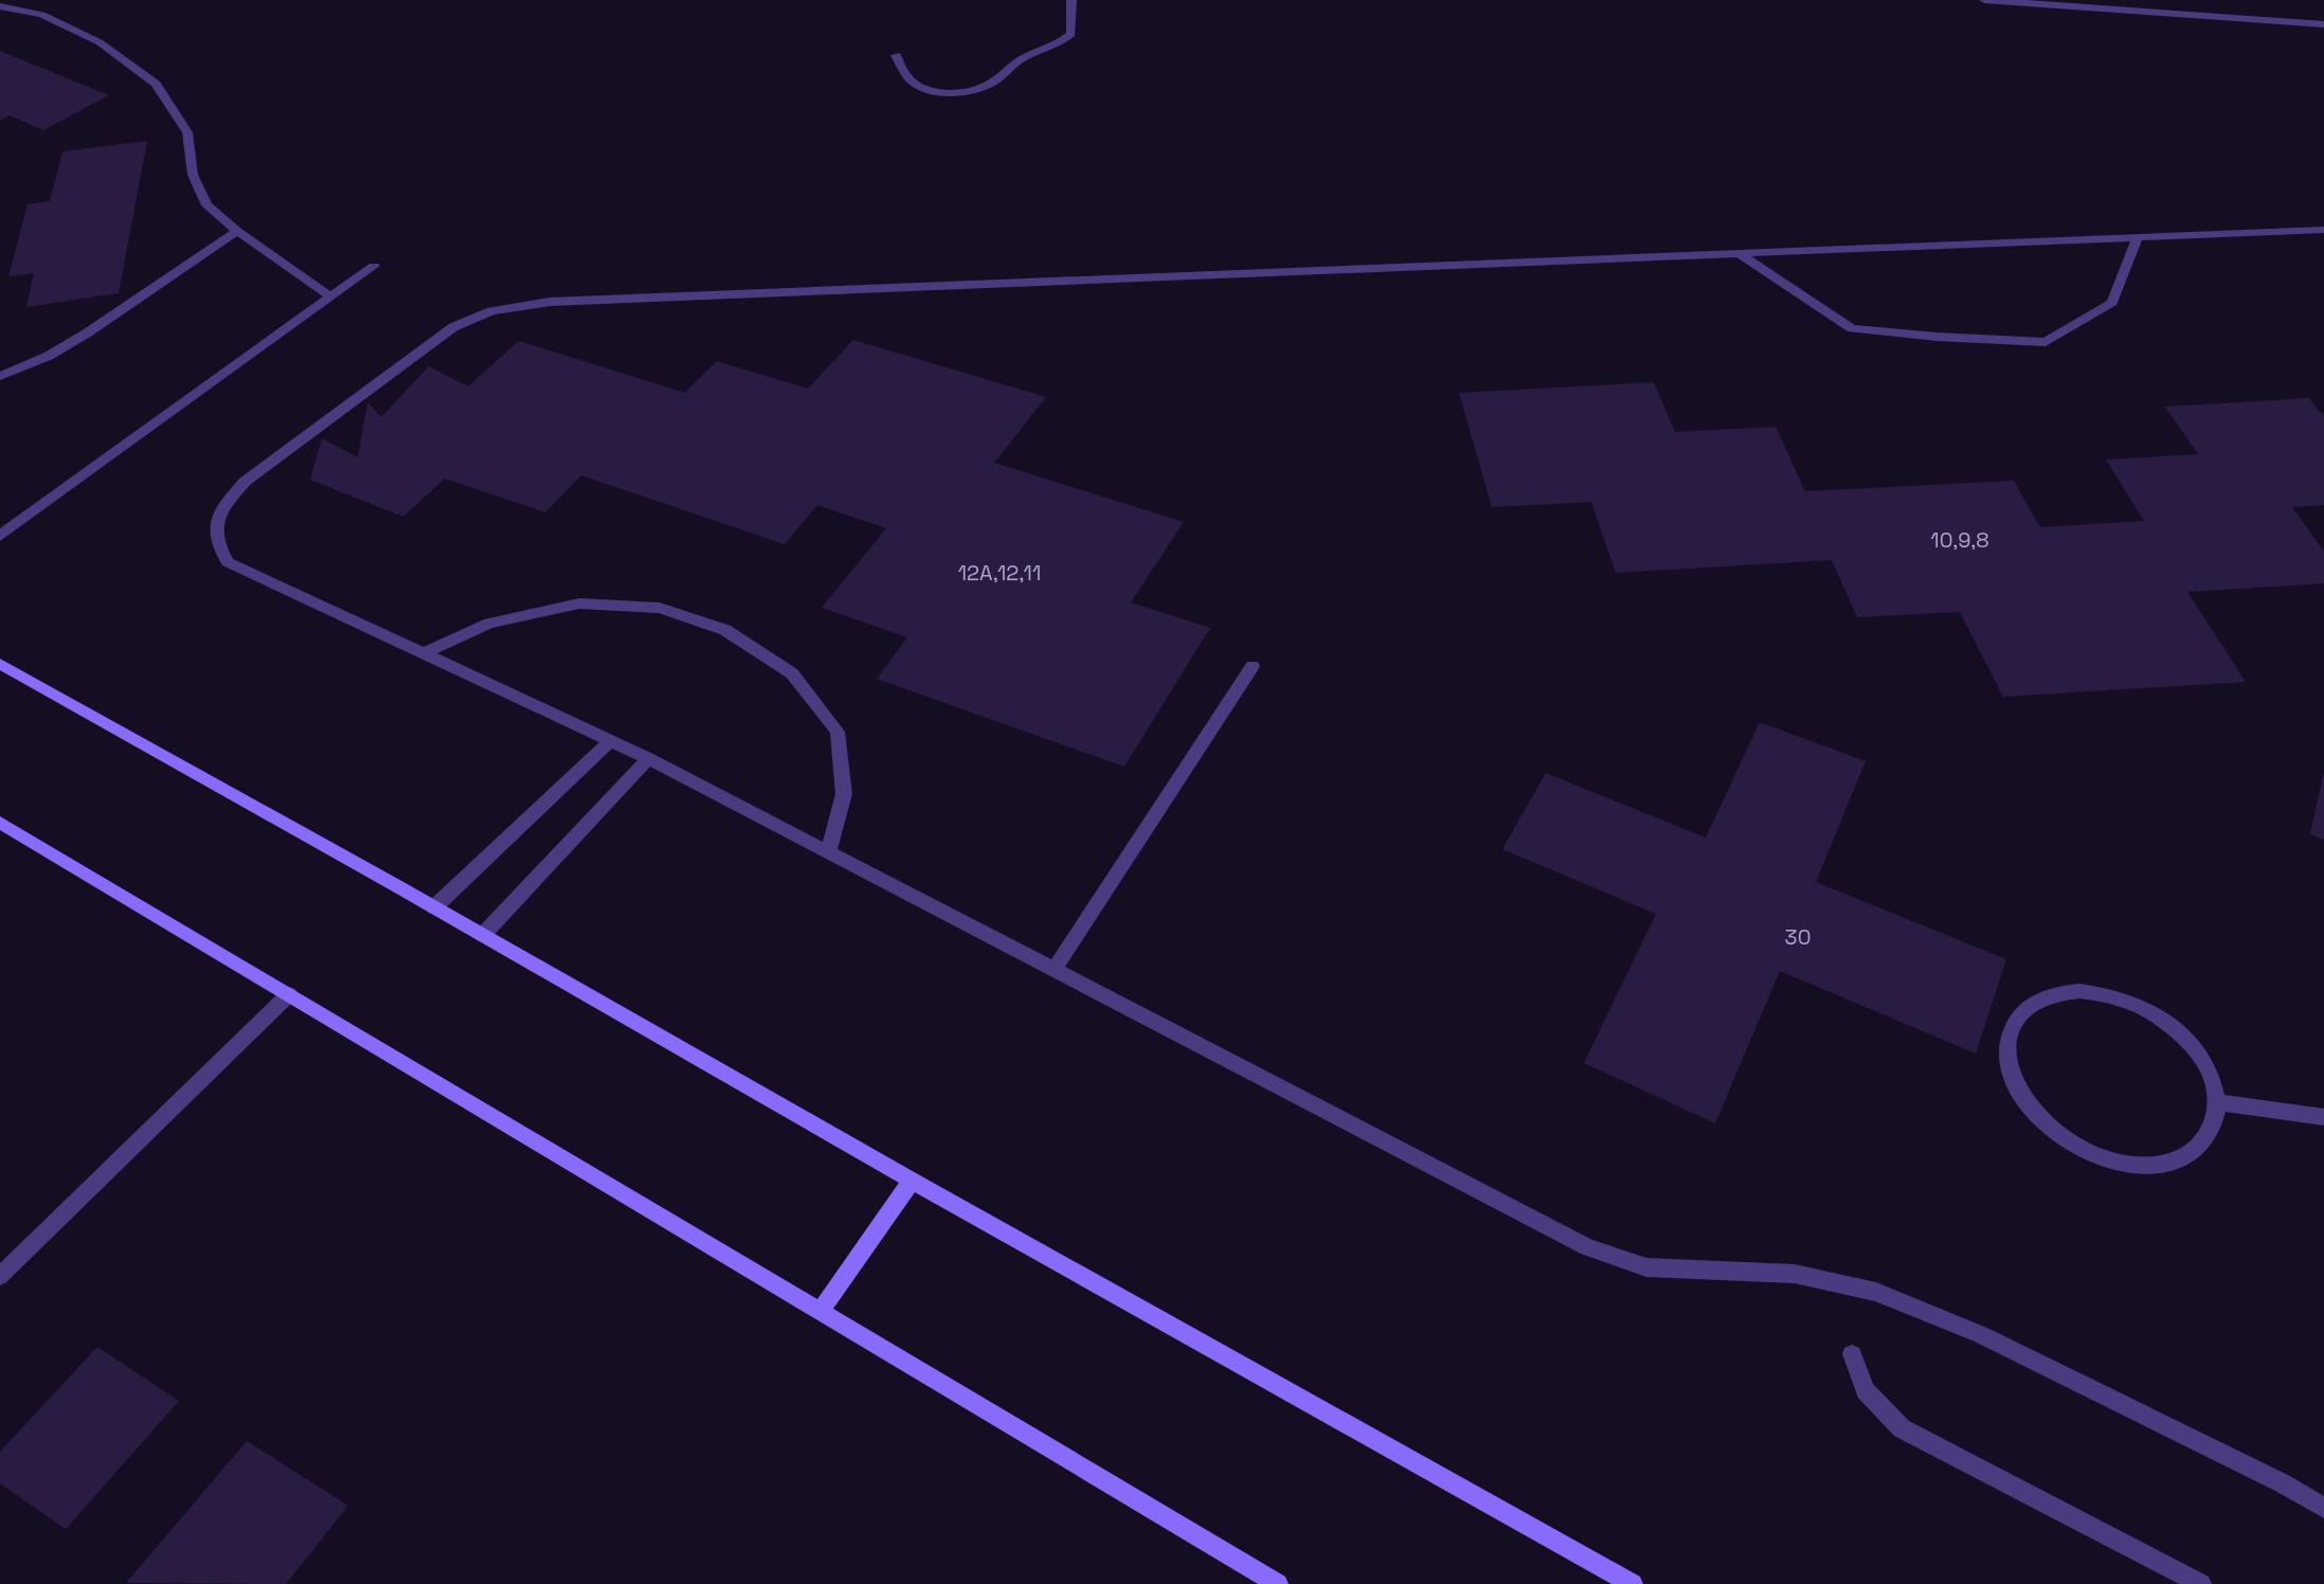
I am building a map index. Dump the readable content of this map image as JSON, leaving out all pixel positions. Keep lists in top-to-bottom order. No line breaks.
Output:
{"house_numbers":["10,9,8","12A,12,11","30"]}
